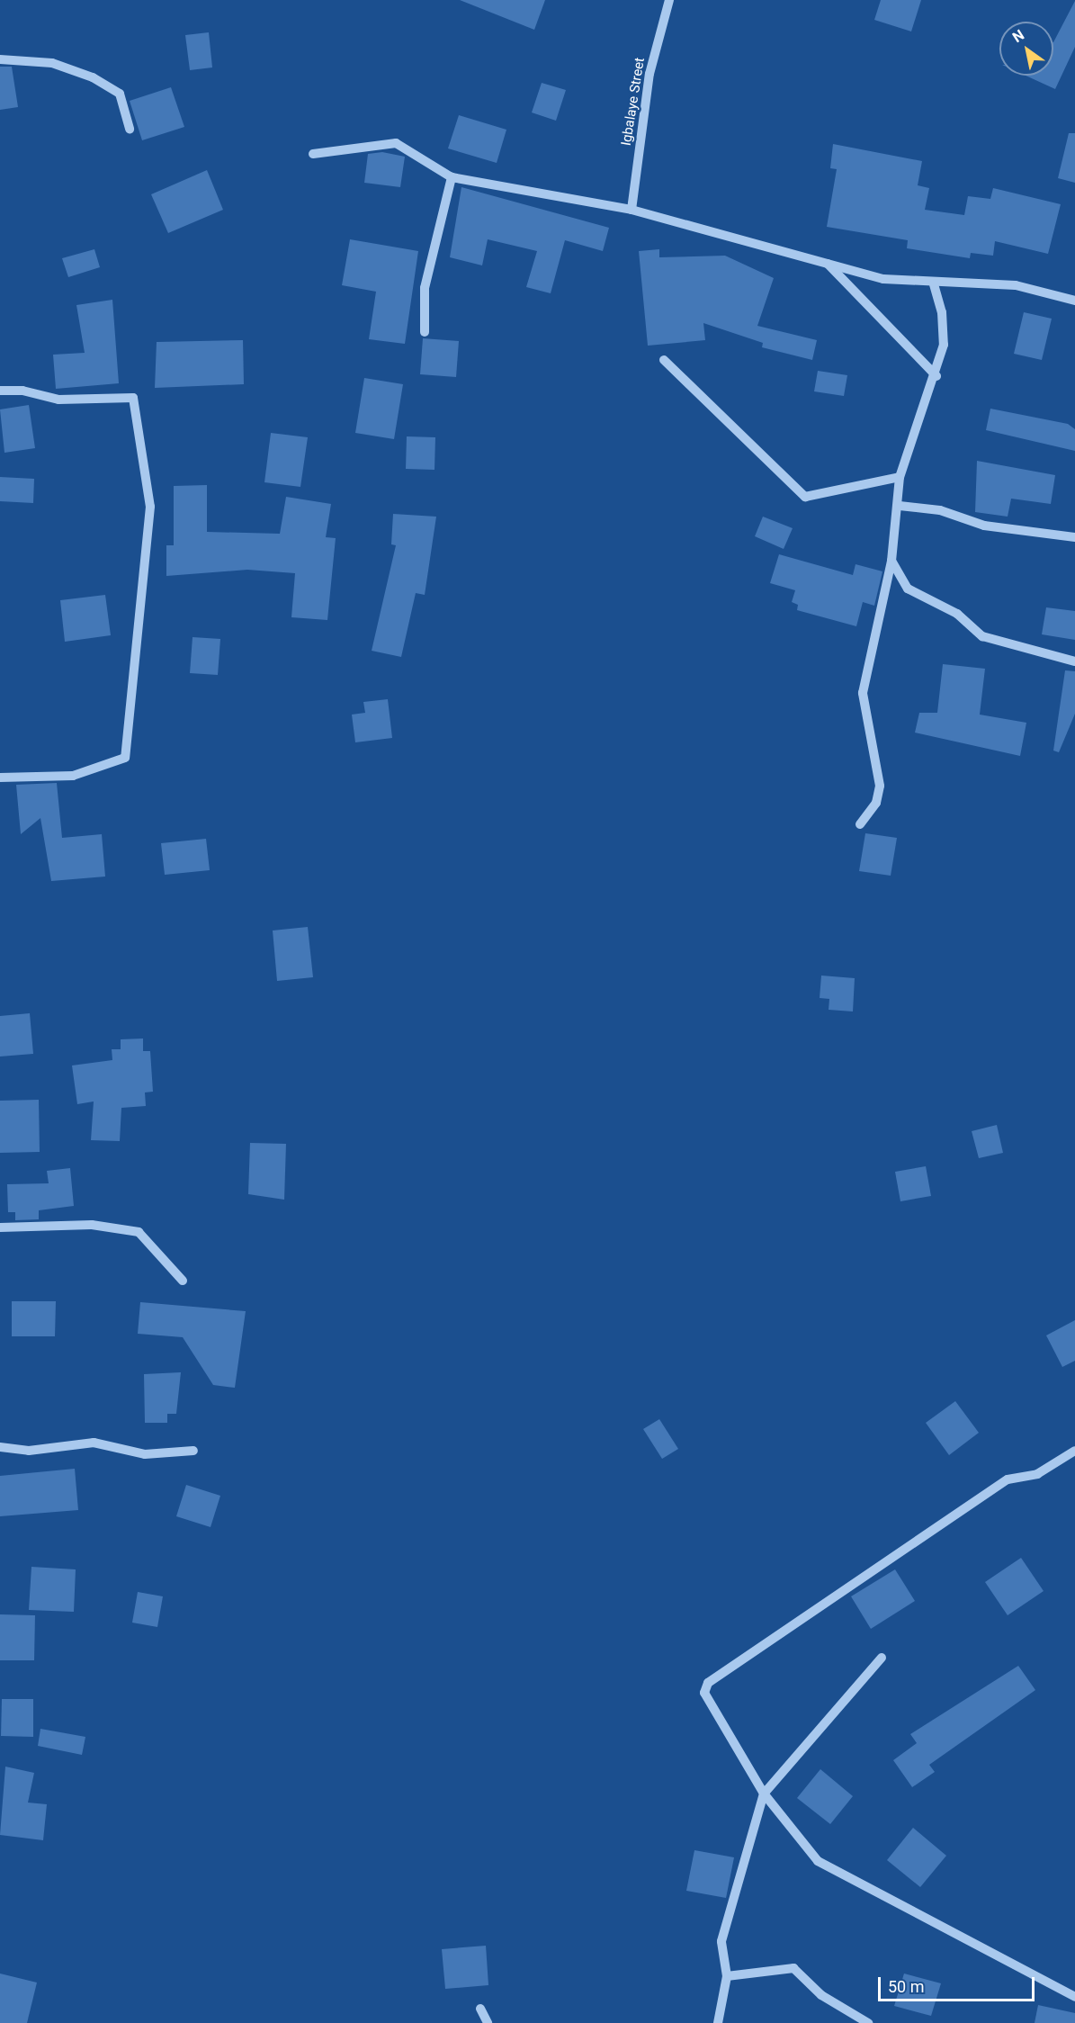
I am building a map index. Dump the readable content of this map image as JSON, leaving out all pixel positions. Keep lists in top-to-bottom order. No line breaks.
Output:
{"streets":{"street":["Igbalaye Street"]},"scale_bar":"50 m","north":"top left"}
